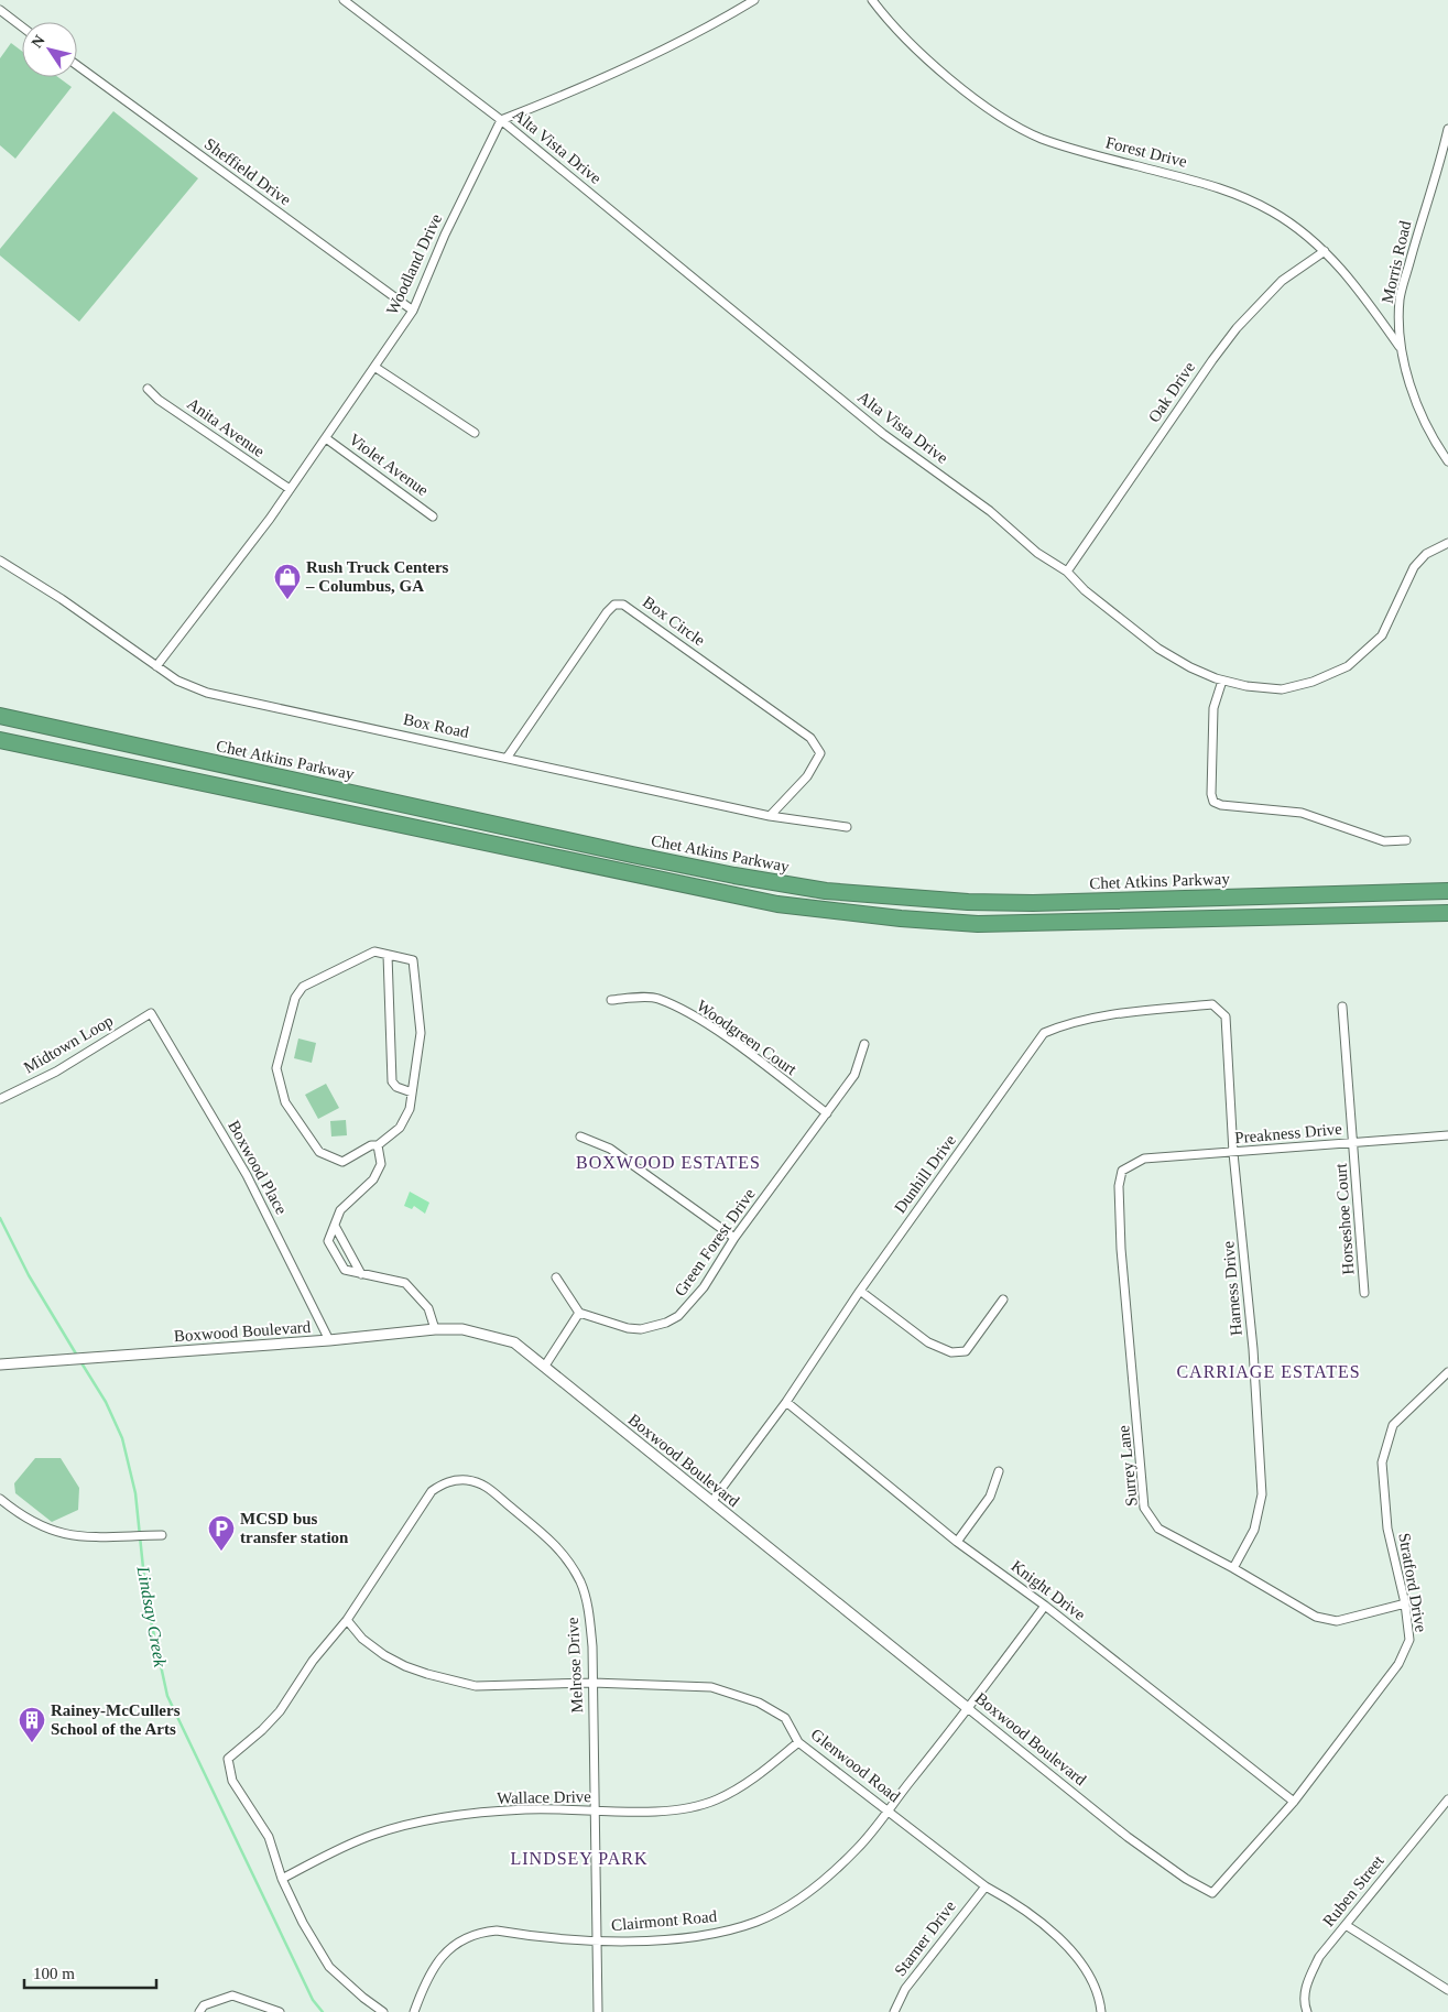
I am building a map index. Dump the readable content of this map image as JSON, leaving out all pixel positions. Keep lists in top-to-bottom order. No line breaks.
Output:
{"streets":{"highway":["Chet Atkins Parkway"],"street":["Alta Vista Drive","Forest Drive","Sheffield Drive","Morris Road","Woodland Drive","Oak Drive","Anita Avenue","Violet Avenue","Box Circle","Box Road","Woodgreen Court","Midtown Loop","Preakness Drive","Boxwood Place","Dunhill Drive","Horseshoe Court","Green Forest Drive","Harness Drive","Boxwood Boulevard","Surrey Lane","Stratford Drive","Knight Drive","Melrose Drive","Glenwood Road","Wallace Drive","Ruben Street","Clairmont Road","Starner Drive"]},"crossings":[["Alta Vista Drive","Woodland Drive"],["Alta Vista Drive","Oak Drive"],["Forest Drive","Morris Road"],["Forest Drive","Oak Drive"],["Sheffield Drive","Woodland Drive"],["Woodland Drive","Anita Avenue"],["Woodland Drive","Violet Avenue"],["Woodland Drive","Box Road"],["Box Circle","Box Road"],["Woodgreen Court","Green Forest Drive"],["Midtown Loop","Boxwood Place"],["Preakness Drive","Horseshoe Court"],["Preakness Drive","Harness Drive"],["Preakness Drive","Surrey Lane"],["Boxwood Place","Boxwood Boulevard"],["Dunhill Drive","Harness Drive"],["Dunhill Drive","Boxwood Boulevard"],["Dunhill Drive","Knight Drive"],["Harness Drive","Surrey Lane"],["Boxwood Boulevard","Stratford Drive"],["Boxwood Boulevard","Clairmont Road"],["Surrey Lane","Stratford Drive"],["Stratford Drive","Knight Drive"],["Knight Drive","Clairmont Road"],["Melrose Drive","Glenwood Road"],["Melrose Drive","Wallace Drive"],["Melrose Drive","Clairmont Road"],["Glenwood Road","Wallace Drive"],["Glenwood Road","Clairmont Road"],["Glenwood Road","Starner Drive"]],"districts":["BOXWOOD ESTATES","CARRIAGE ESTATES","LINDSEY PARK"],"water":["Lindsay Creek"],"places":{"shop":["Rush Truck Centers – Columbus, GA"],"parking":["MCSD bus transfer station"],"building":["Rainey-McCullers School of the Arts"]},"scale_bar":"100 m","north":"top left"}
